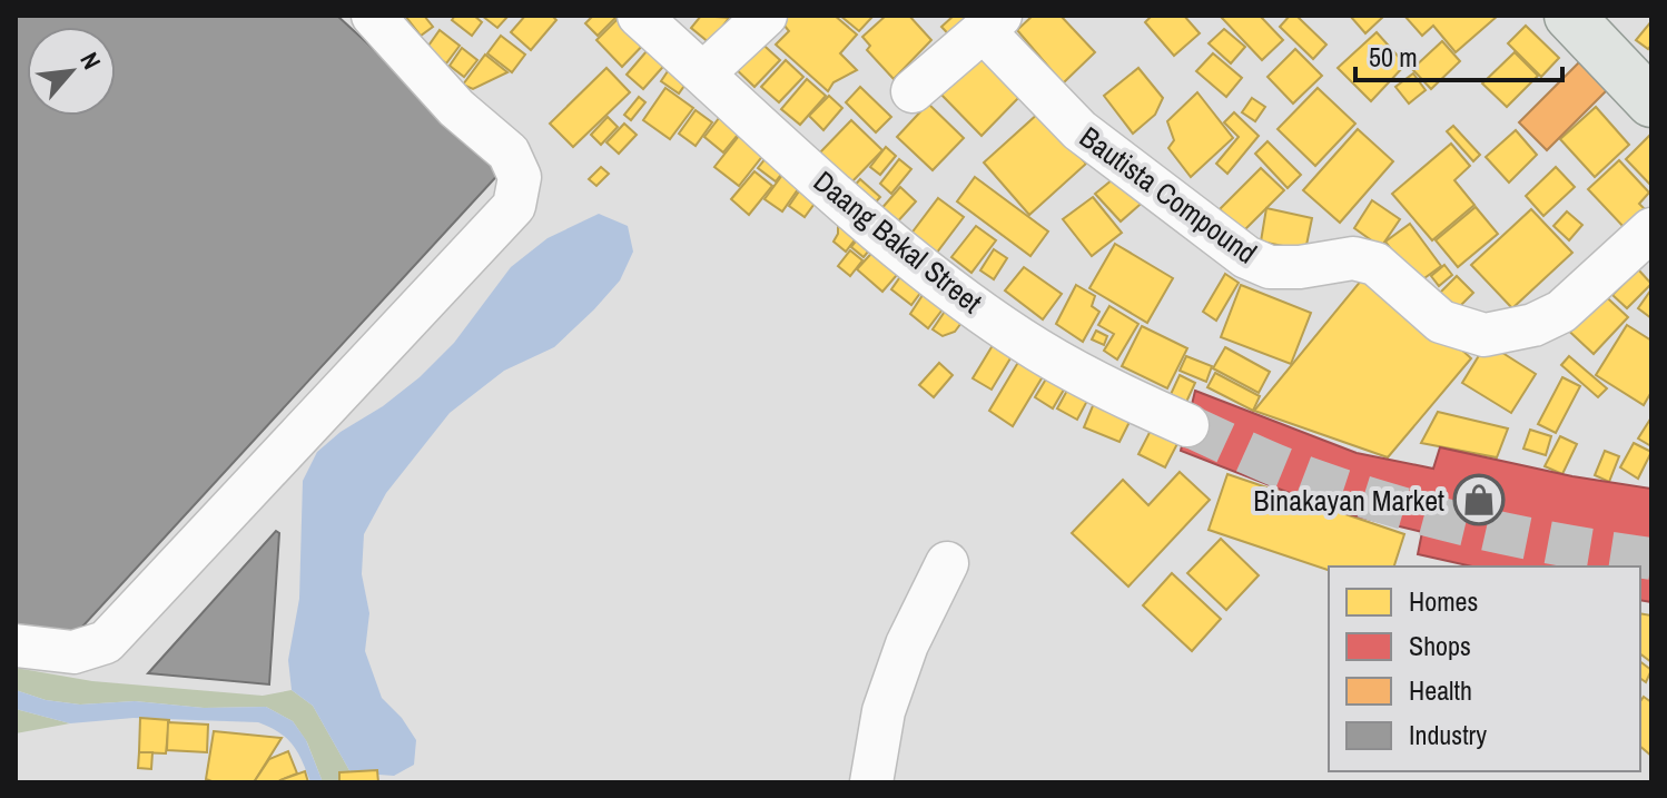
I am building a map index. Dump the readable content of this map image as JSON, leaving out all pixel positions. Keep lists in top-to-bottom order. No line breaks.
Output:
{"streets":{"street":["Bautista Compound","Daang Bakal Street"]},"places":{"shop":["Binakayan Market"]},"legend":["Homes","Shops","Health","Industry"],"scale_bar":"50 m","north":"top right"}
